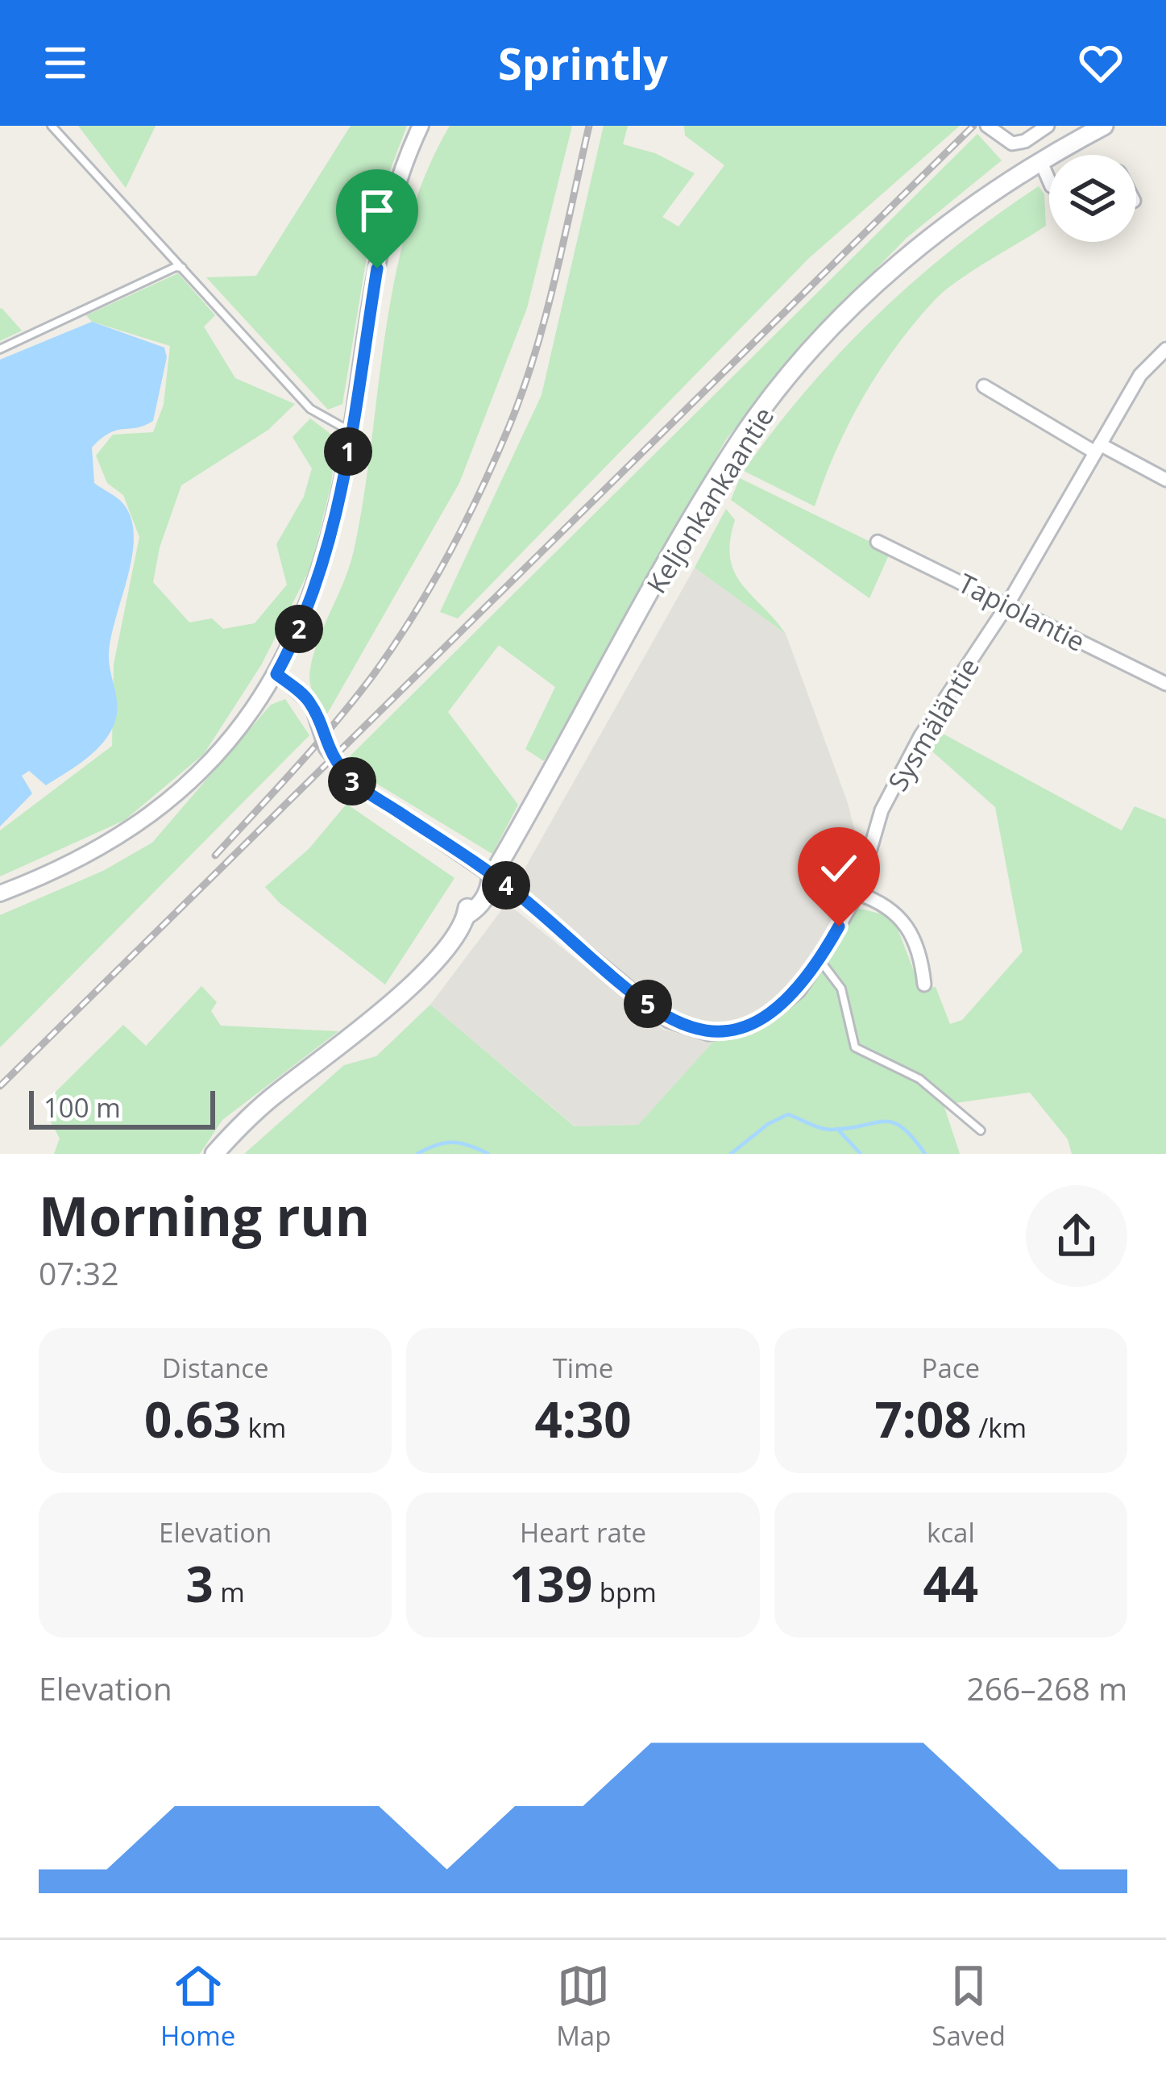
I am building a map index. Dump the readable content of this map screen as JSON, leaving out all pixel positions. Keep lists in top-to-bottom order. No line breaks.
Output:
{"streets":{"main road":["Keljonkankaantie"],"street":["Tapiolantie","Sysmäläntie"]},"crossings":[["Keljonkankaantie","Sysmäläntie"],["Tapiolantie","Sysmäläntie"]],"scale_bar":"100 m","page":{"header":"Sprintly","pins":["1","2","3","4","5"],"scale":"100 m","heading":["Morning run","07:32"],"stats":[["Distance","0.63 km"],["Time","4:30"],["Pace","7:08 /km"],["Elevation","3 m"],["Heart rate","139 bpm"],["kcal","44"]],"chart":["Elevation","266–268 m"],"tabs":["Home","Map","Saved"]}}
